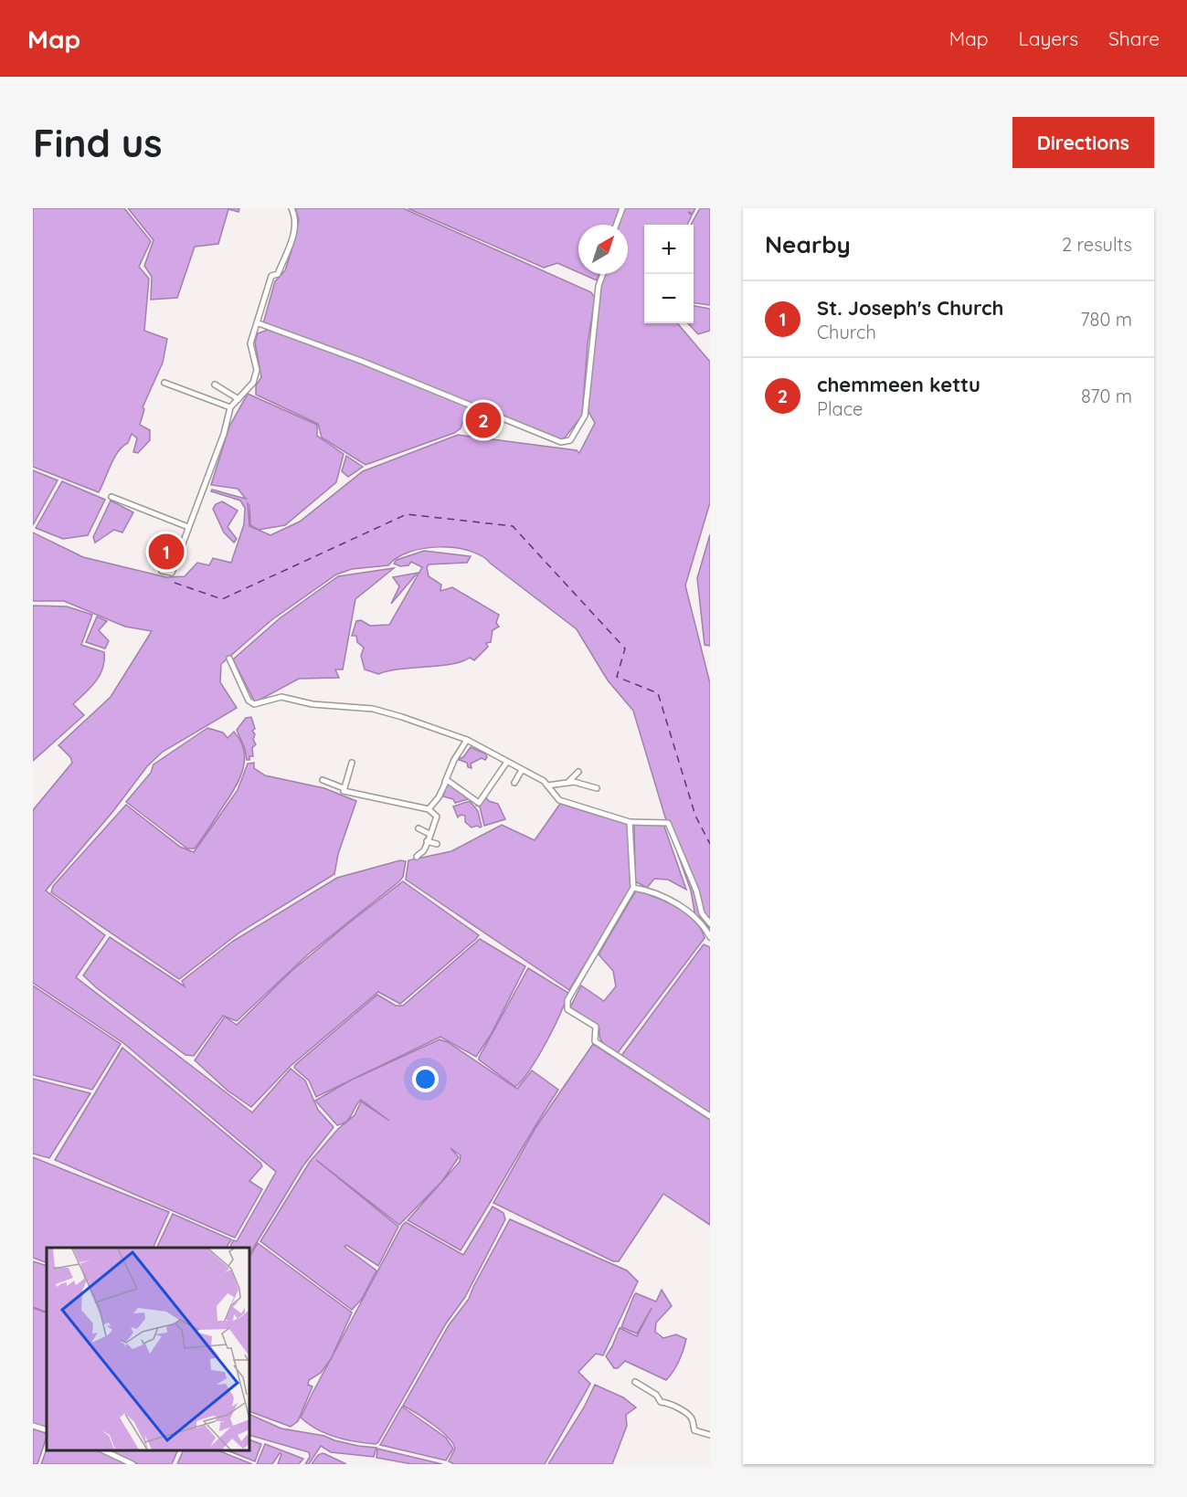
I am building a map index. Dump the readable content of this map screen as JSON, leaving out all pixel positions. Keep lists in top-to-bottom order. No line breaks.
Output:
{"north":"top right","page":{"header":"Map","nav":["Map","Layers","Share"],"buttons":"Directions","title":"Find us","heading":["Nearby","2 results"],"map_buttons":["+","−"],"list":[{"mark":"1","name":"St. Joseph's Church","note":"Church","value":"780 m"},{"mark":"2","name":"chemmeen kettu","note":"Place","value":"870 m"}],"pins":["2","1"]}}
